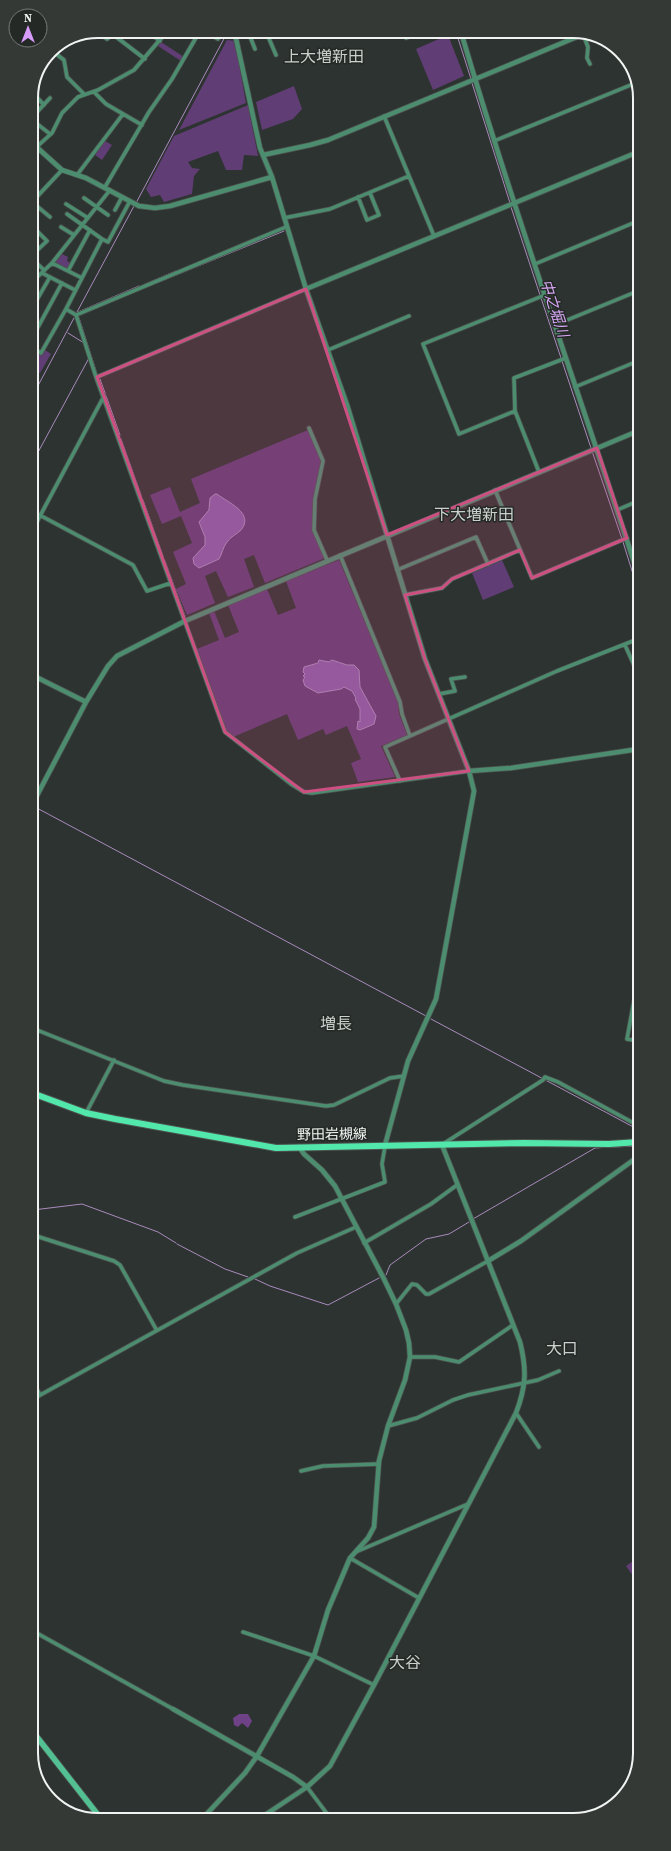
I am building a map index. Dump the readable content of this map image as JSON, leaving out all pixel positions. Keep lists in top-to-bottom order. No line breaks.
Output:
{"streets":{"main road":["野田岩槻線"]},"districts":["上大増新田","下大増新田","増長","大口","大谷"],"water":["中之堀川"],"north":"top"}
